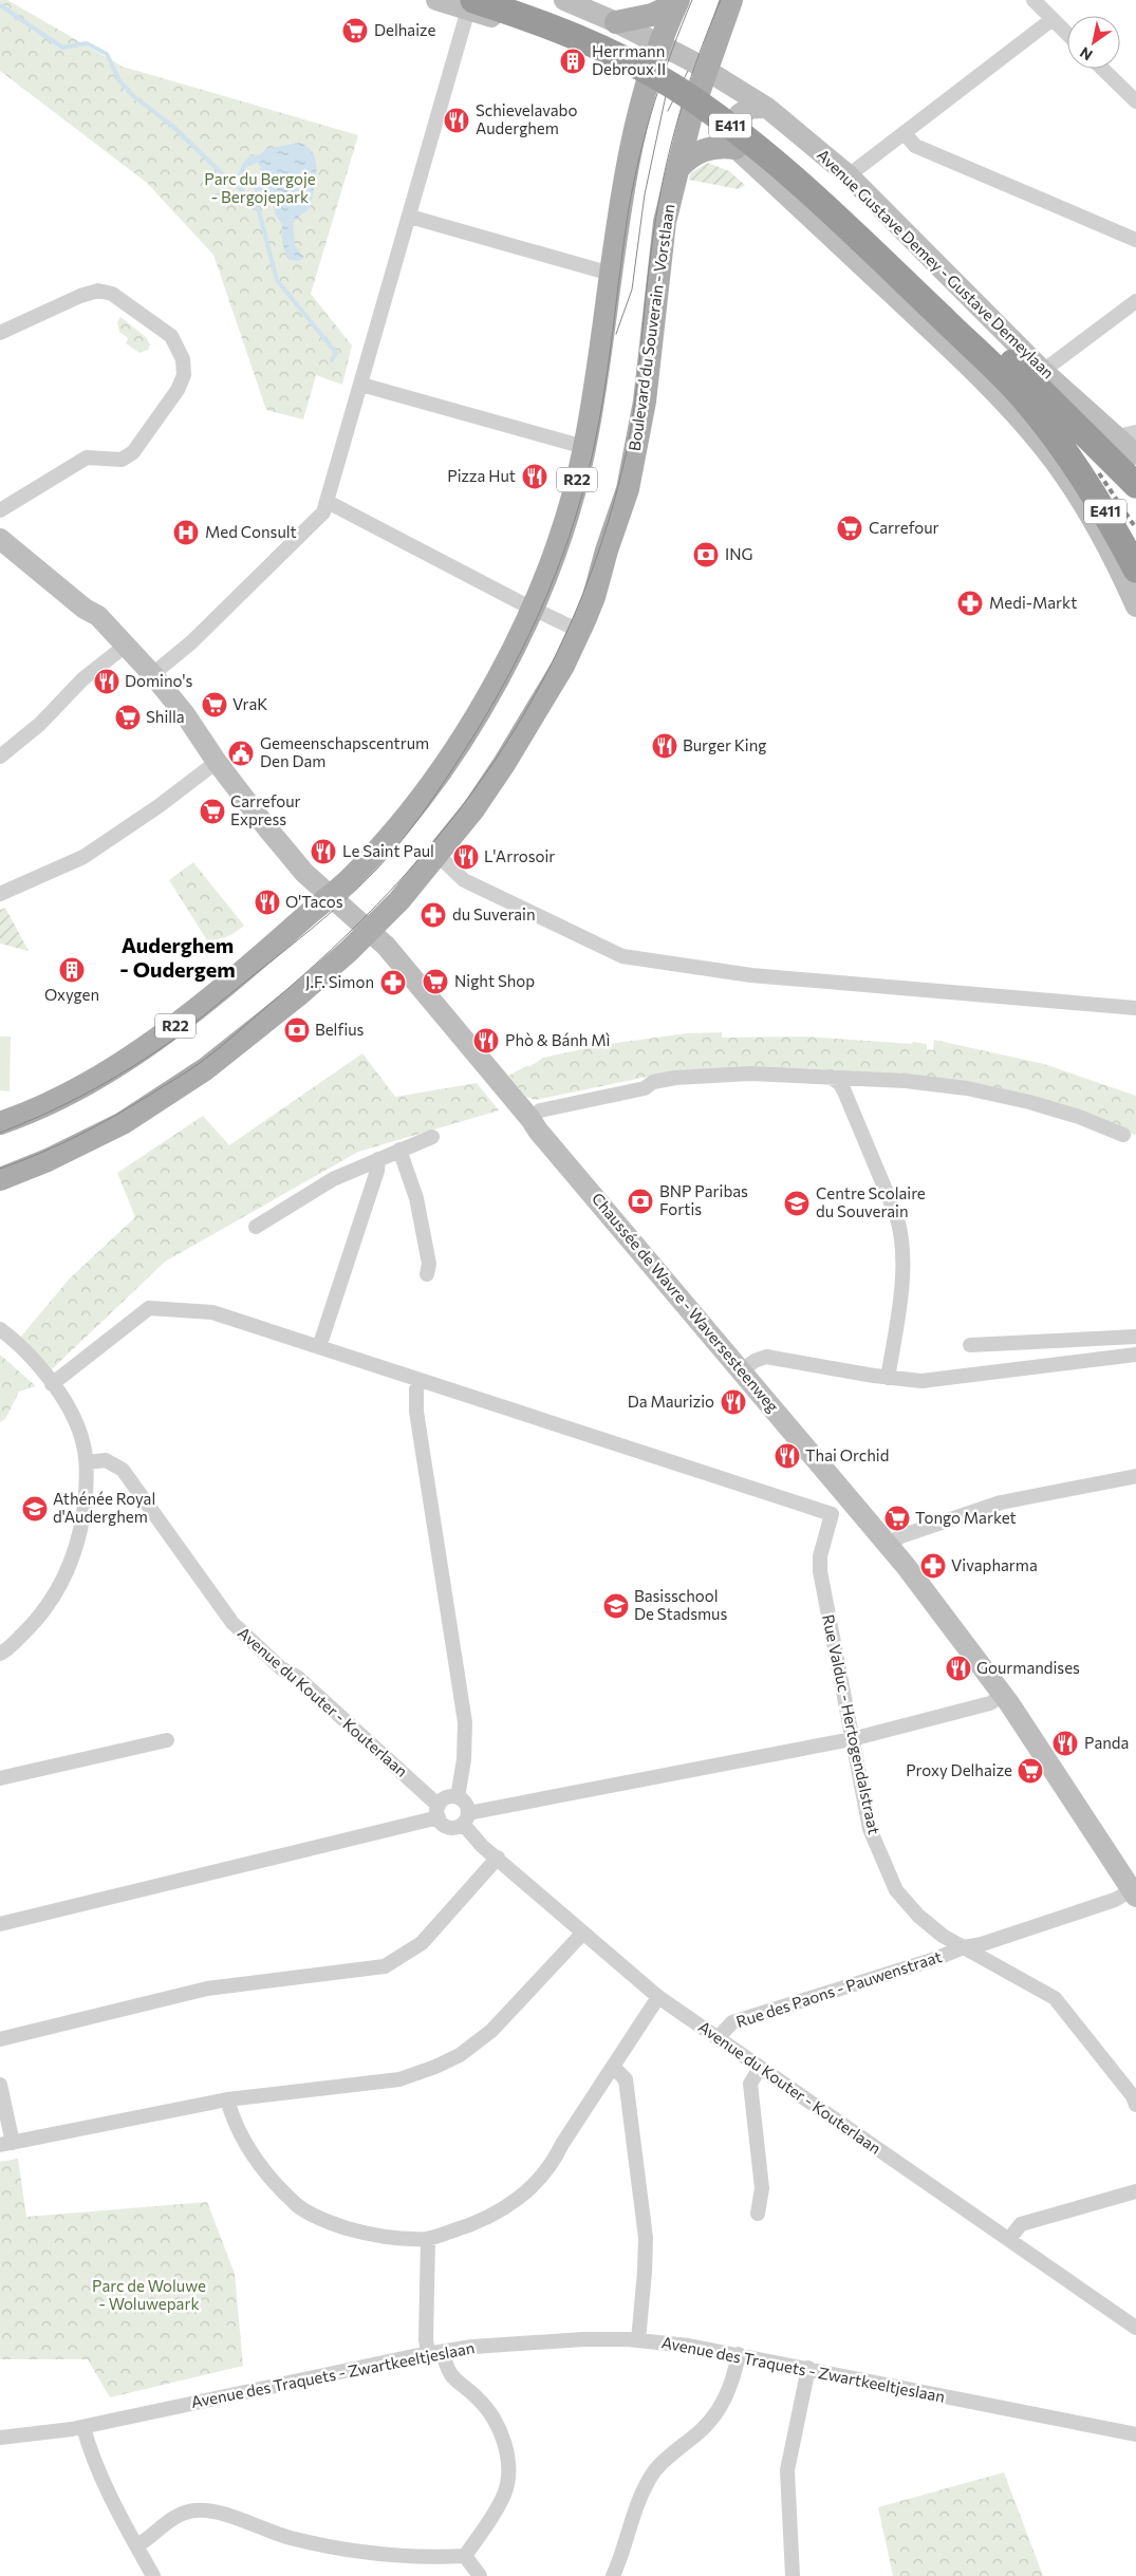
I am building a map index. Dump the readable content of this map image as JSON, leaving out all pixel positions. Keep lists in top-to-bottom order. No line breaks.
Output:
{"streets":{"highway":["E411"],"main road":["Avenue Gustave Demey - Gustave Demeylaan","Boulevard du Souverain - Vorstlaan","R22","Chaussée de Wavre - Waversesteenweg"],"street":["Avenue du Kouter - Kouterlaan","Rue Valduc - Hertogendalstraat","Rue des Paons - Pauwenstraat","Avenue des Traquets - Zwartkeeltjeslaan"]},"crossings":[["Avenue Gustave Demey - Gustave Demeylaan","Boulevard du Souverain - Vorstlaan"],["Avenue Gustave Demey - Gustave Demeylaan","R22"],["Boulevard du Souverain - Vorstlaan","Chaussée de Wavre - Waversesteenweg"],["R22","Chaussée de Wavre - Waversesteenweg"],["Chaussée de Wavre - Waversesteenweg","Rue des Paons - Pauwenstraat"],["Avenue du Kouter - Kouterlaan","Rue des Paons - Pauwenstraat"],["Rue Valduc - Hertogendalstraat","Rue des Paons - Pauwenstraat"]],"districts":["Auderghem - Oudergem"],"parks":["Parc du Bergoje - Bergojepark","Parc de Woluwe - Woluwepark"],"places":{"supermarket":["Delhaize","Carrefour","VraK","Shilla","Carrefour Express","Night Shop","Tongo Market","Proxy Delhaize"],"building":["Herrmann Debroux II","Oxygen"],"restaurant":["Schievelavabo Auderghem","Pizza Hut","Domino's","Burger King","Le Saint Paul","L'Arrosoir","O'Tacos","Phò & Bánh Mì","Da Maurizio","Thai Orchid","Gourmandises","Panda"],"hospital":["Med Consult"],"bank":["ING","Belfius","BNP Paribas Fortis"],"pharmacy":["Medi-Markt","du Suverain","J.F. Simon","Vivapharma"],"public building":["Gemeenschapscentrum Den Dam"],"school or university":["Centre Scolaire du Souverain","Athénée Royal d'Auderghem","Basisschool De Stadsmus"]},"north":"bottom left"}
